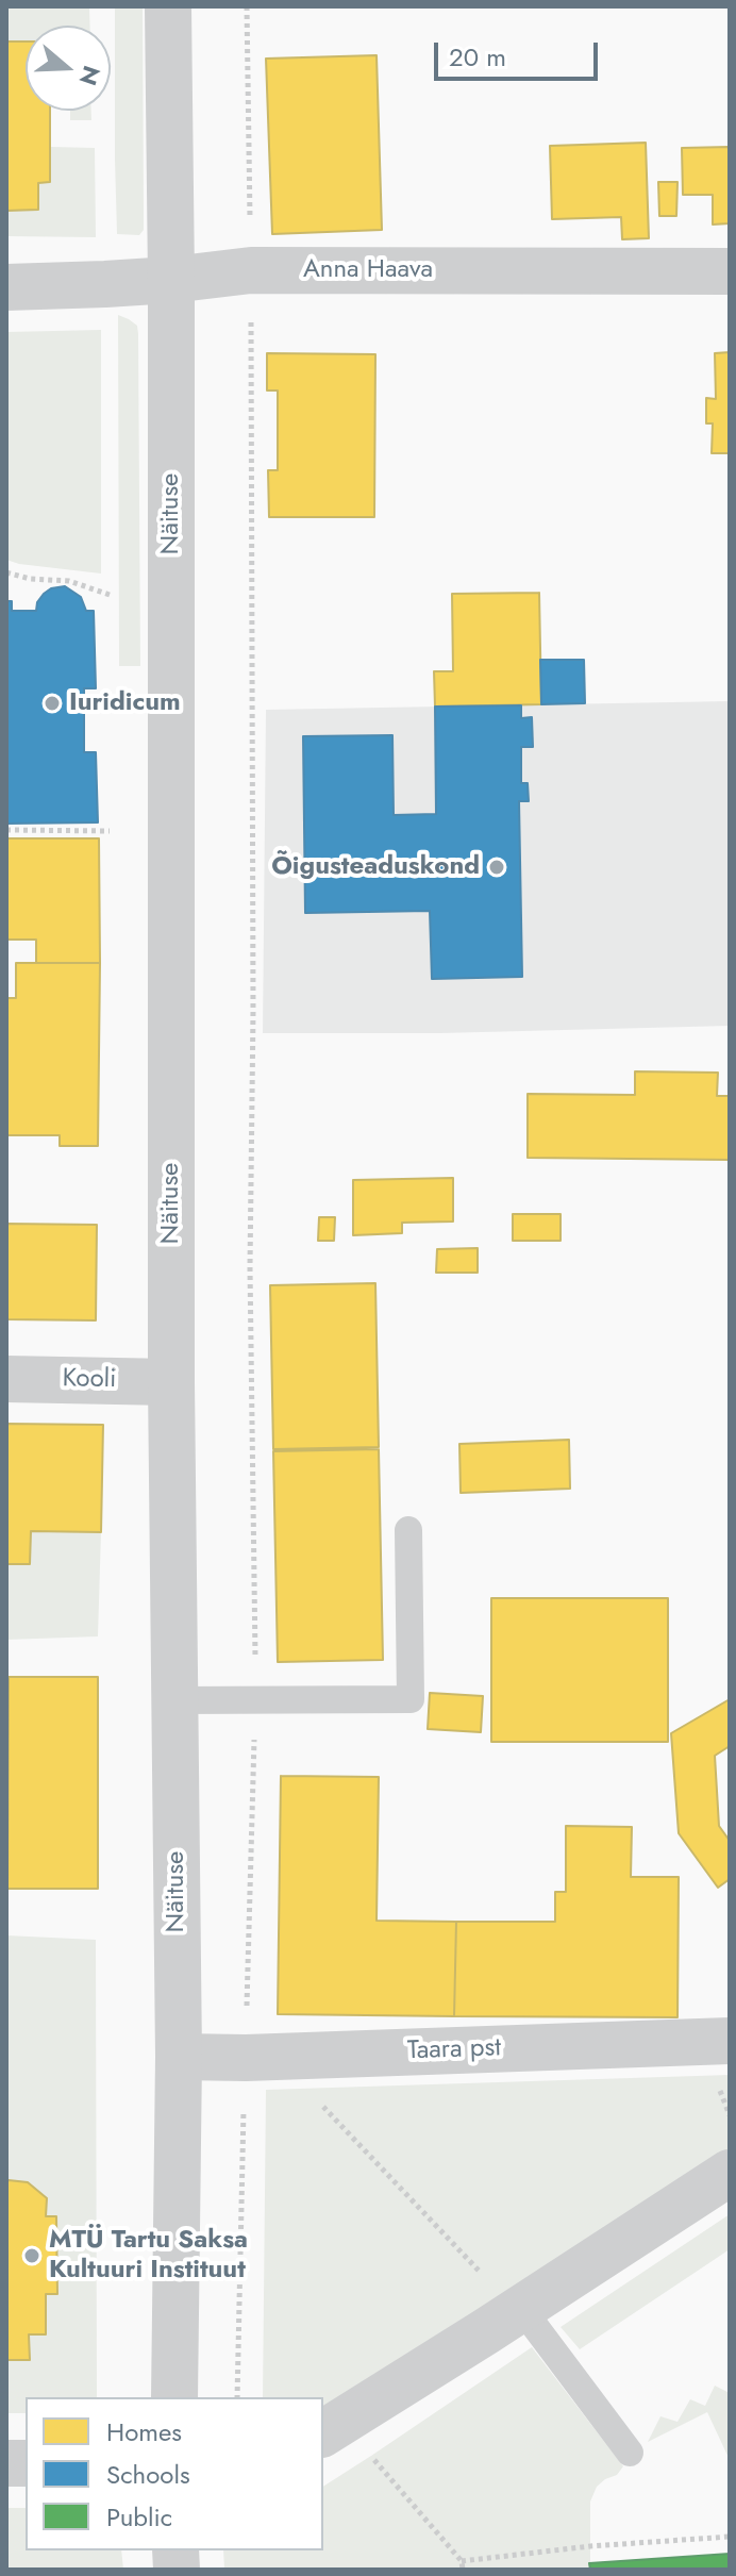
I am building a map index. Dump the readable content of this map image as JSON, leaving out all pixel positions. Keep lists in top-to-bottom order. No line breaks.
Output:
{"streets":{"street":["Anna Haava","Näituse","Kooli","Taara pst"]},"crossings":[["Anna Haava","Näituse"],["Näituse","Kooli"],["Näituse","Taara pst"]],"places":["Iuridicum","Õigusteaduskond","MTÜ Tartu Saksa Kultuuri Instituut"],"legend":["Homes","Schools","Public"],"scale_bar":"20 m","north":"right"}
